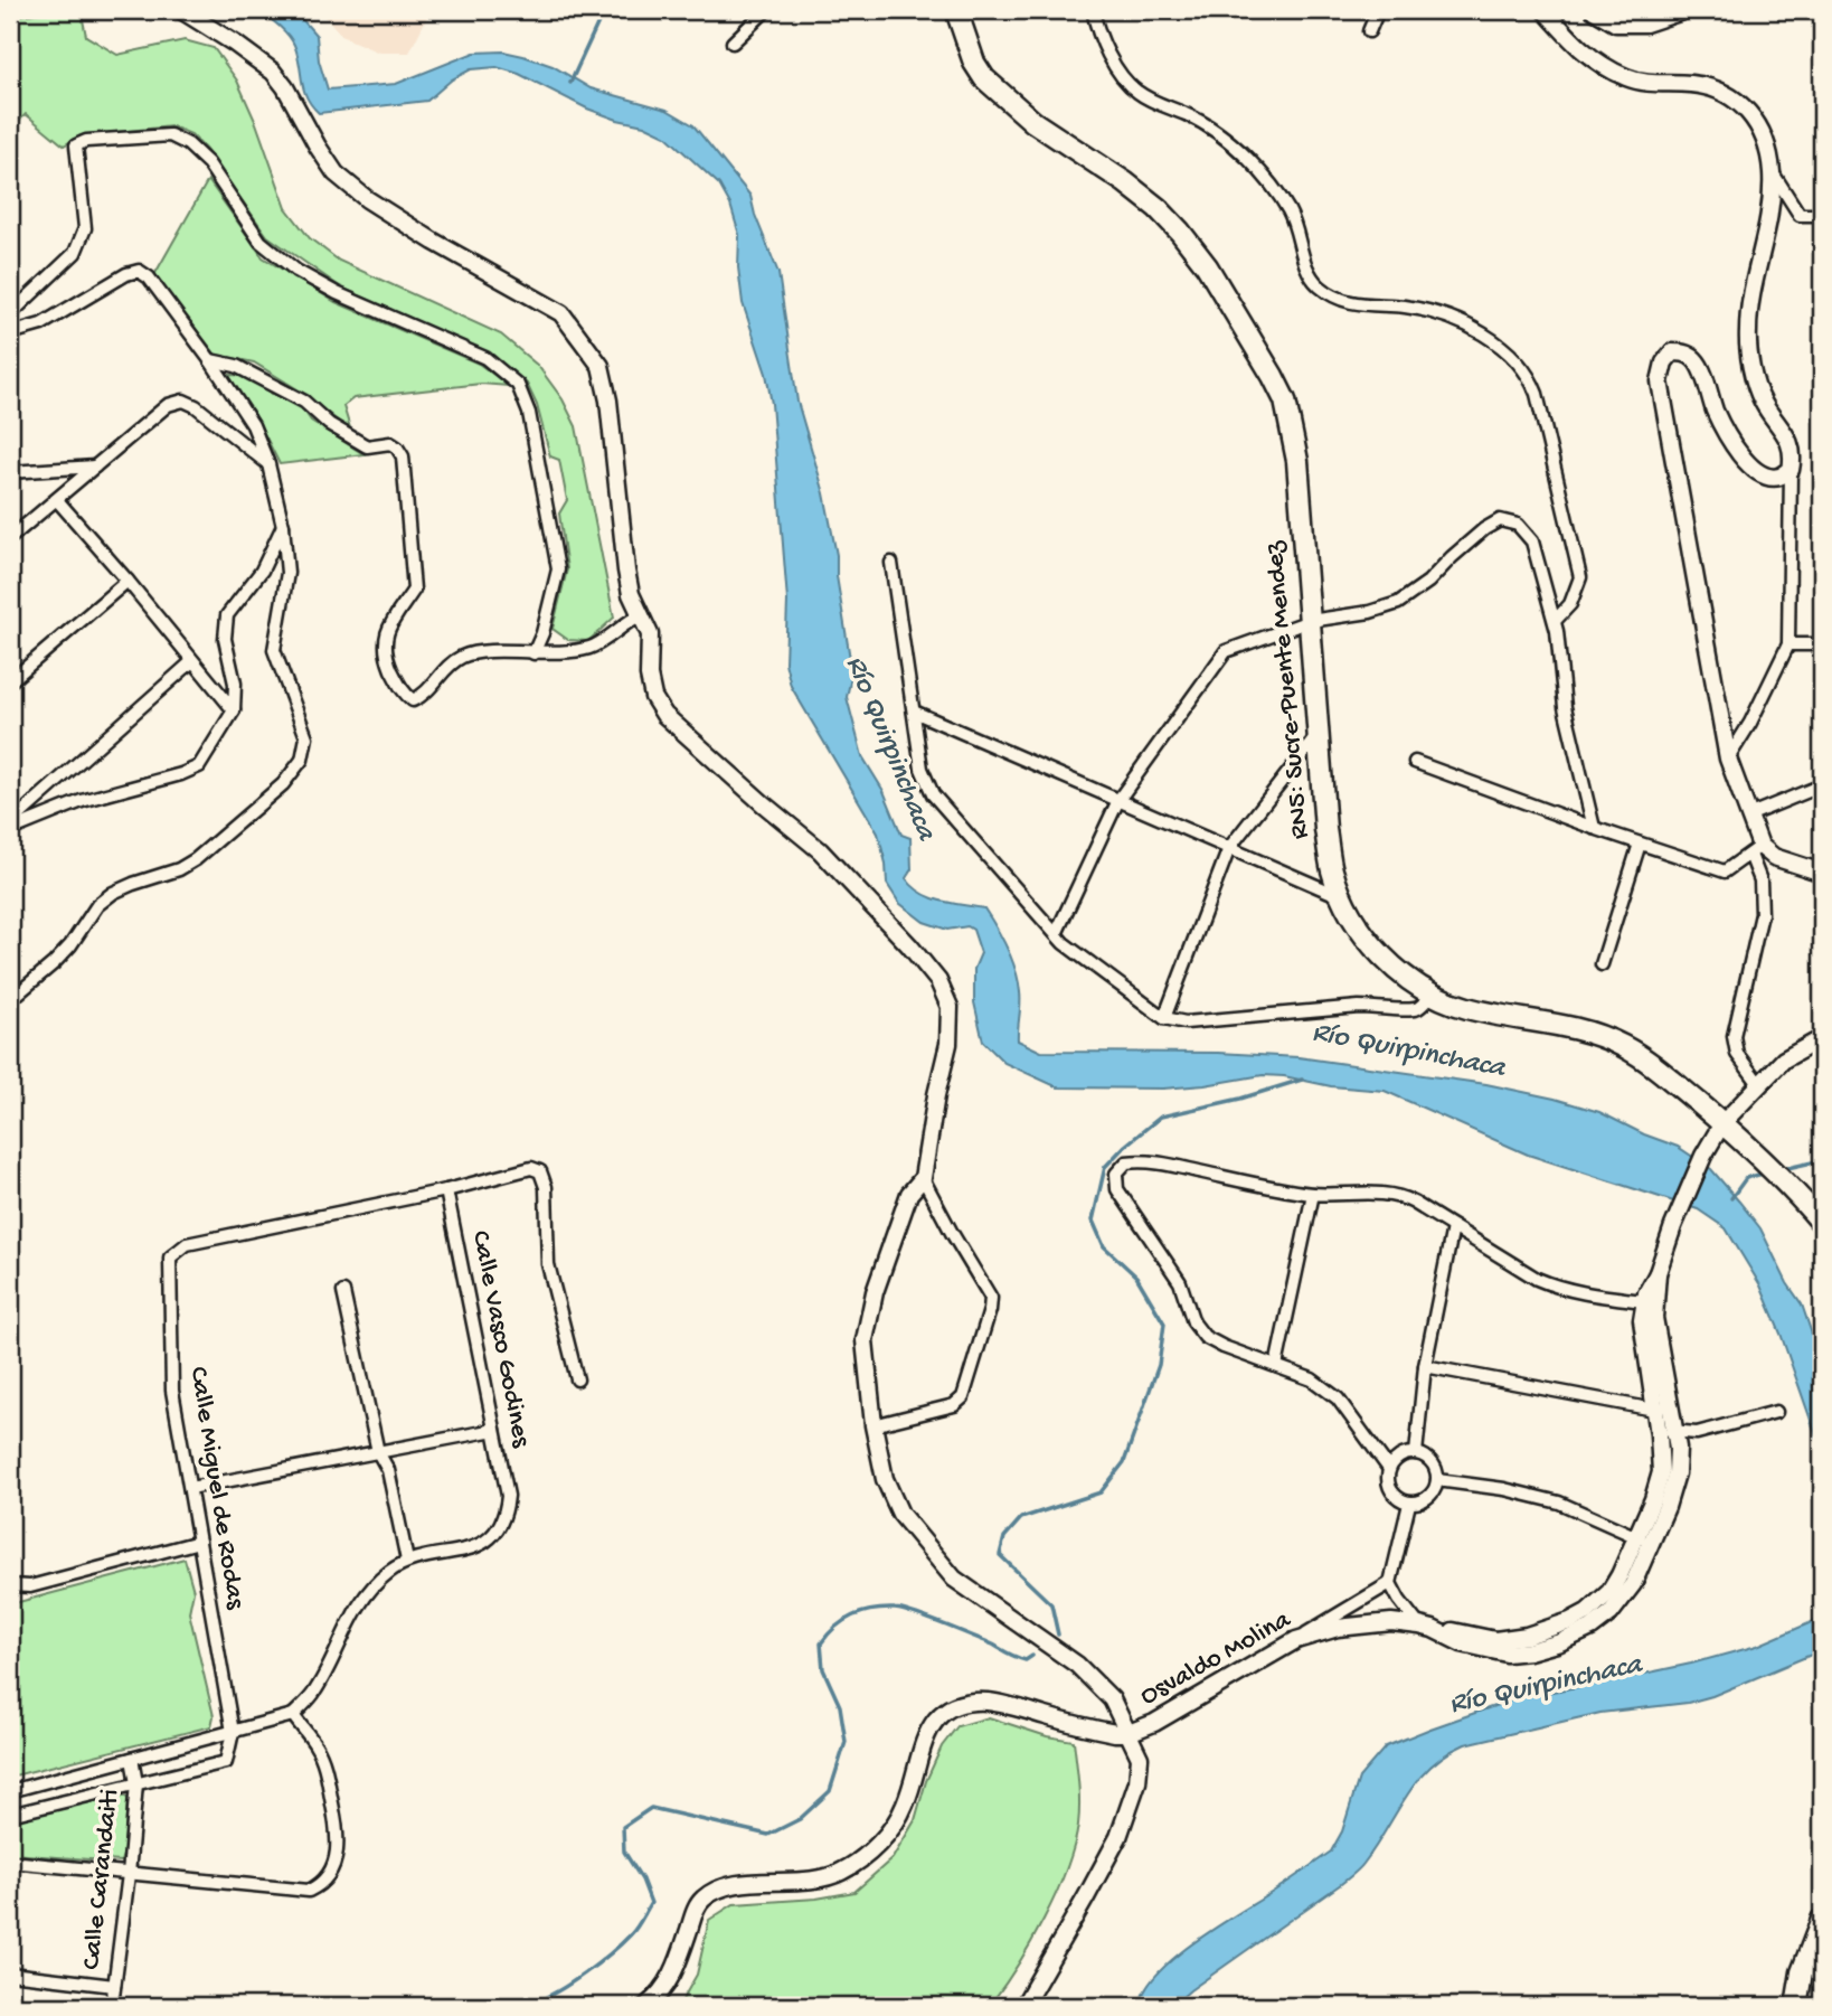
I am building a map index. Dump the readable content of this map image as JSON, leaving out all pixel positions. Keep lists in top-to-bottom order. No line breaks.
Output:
{"streets":{"highway":["RN5: Sucre-Puente Mendez"],"street":["Calle Vasco Godines","Calle Miguel de Rodas","Osvaldo Molina","Calle Carandaiti"]},"crossings":[["Calle Vasco Godines","Calle Miguel de Rodas"]],"water":["Río Quirpinchaca"]}
